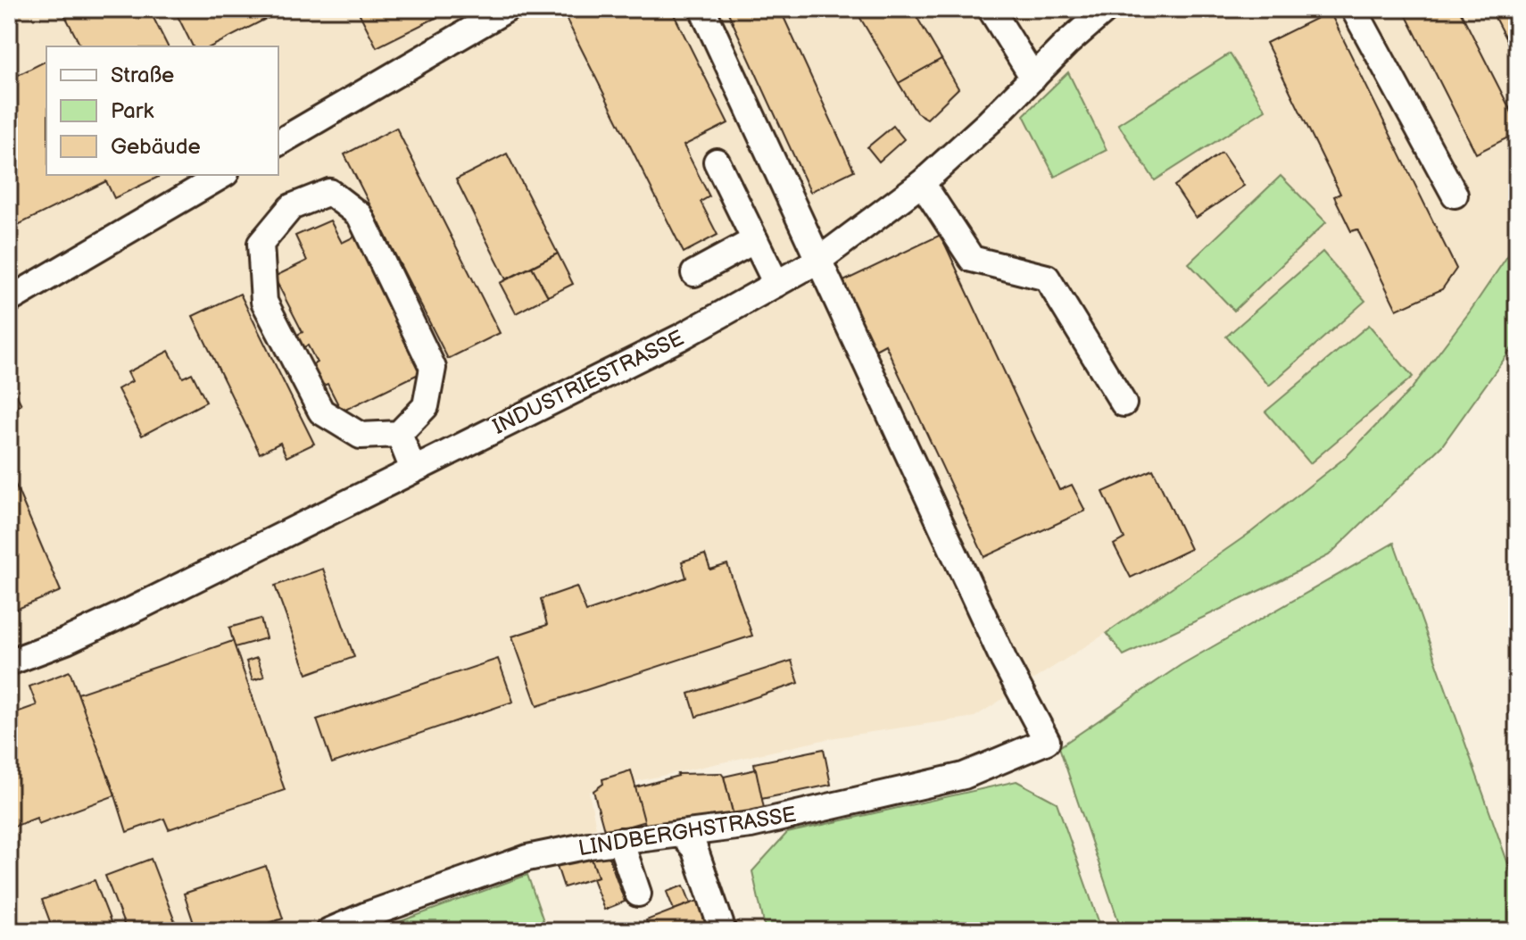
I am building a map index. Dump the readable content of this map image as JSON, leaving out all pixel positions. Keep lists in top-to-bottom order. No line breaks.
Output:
{"streets":{"street":["INDUSTRIESTRASSE","LINDBERGHSTRASSE"]},"crossings":[["INDUSTRIESTRASSE","LINDBERGHSTRASSE"]],"legend":["Straße","Park","Gebäude"]}
